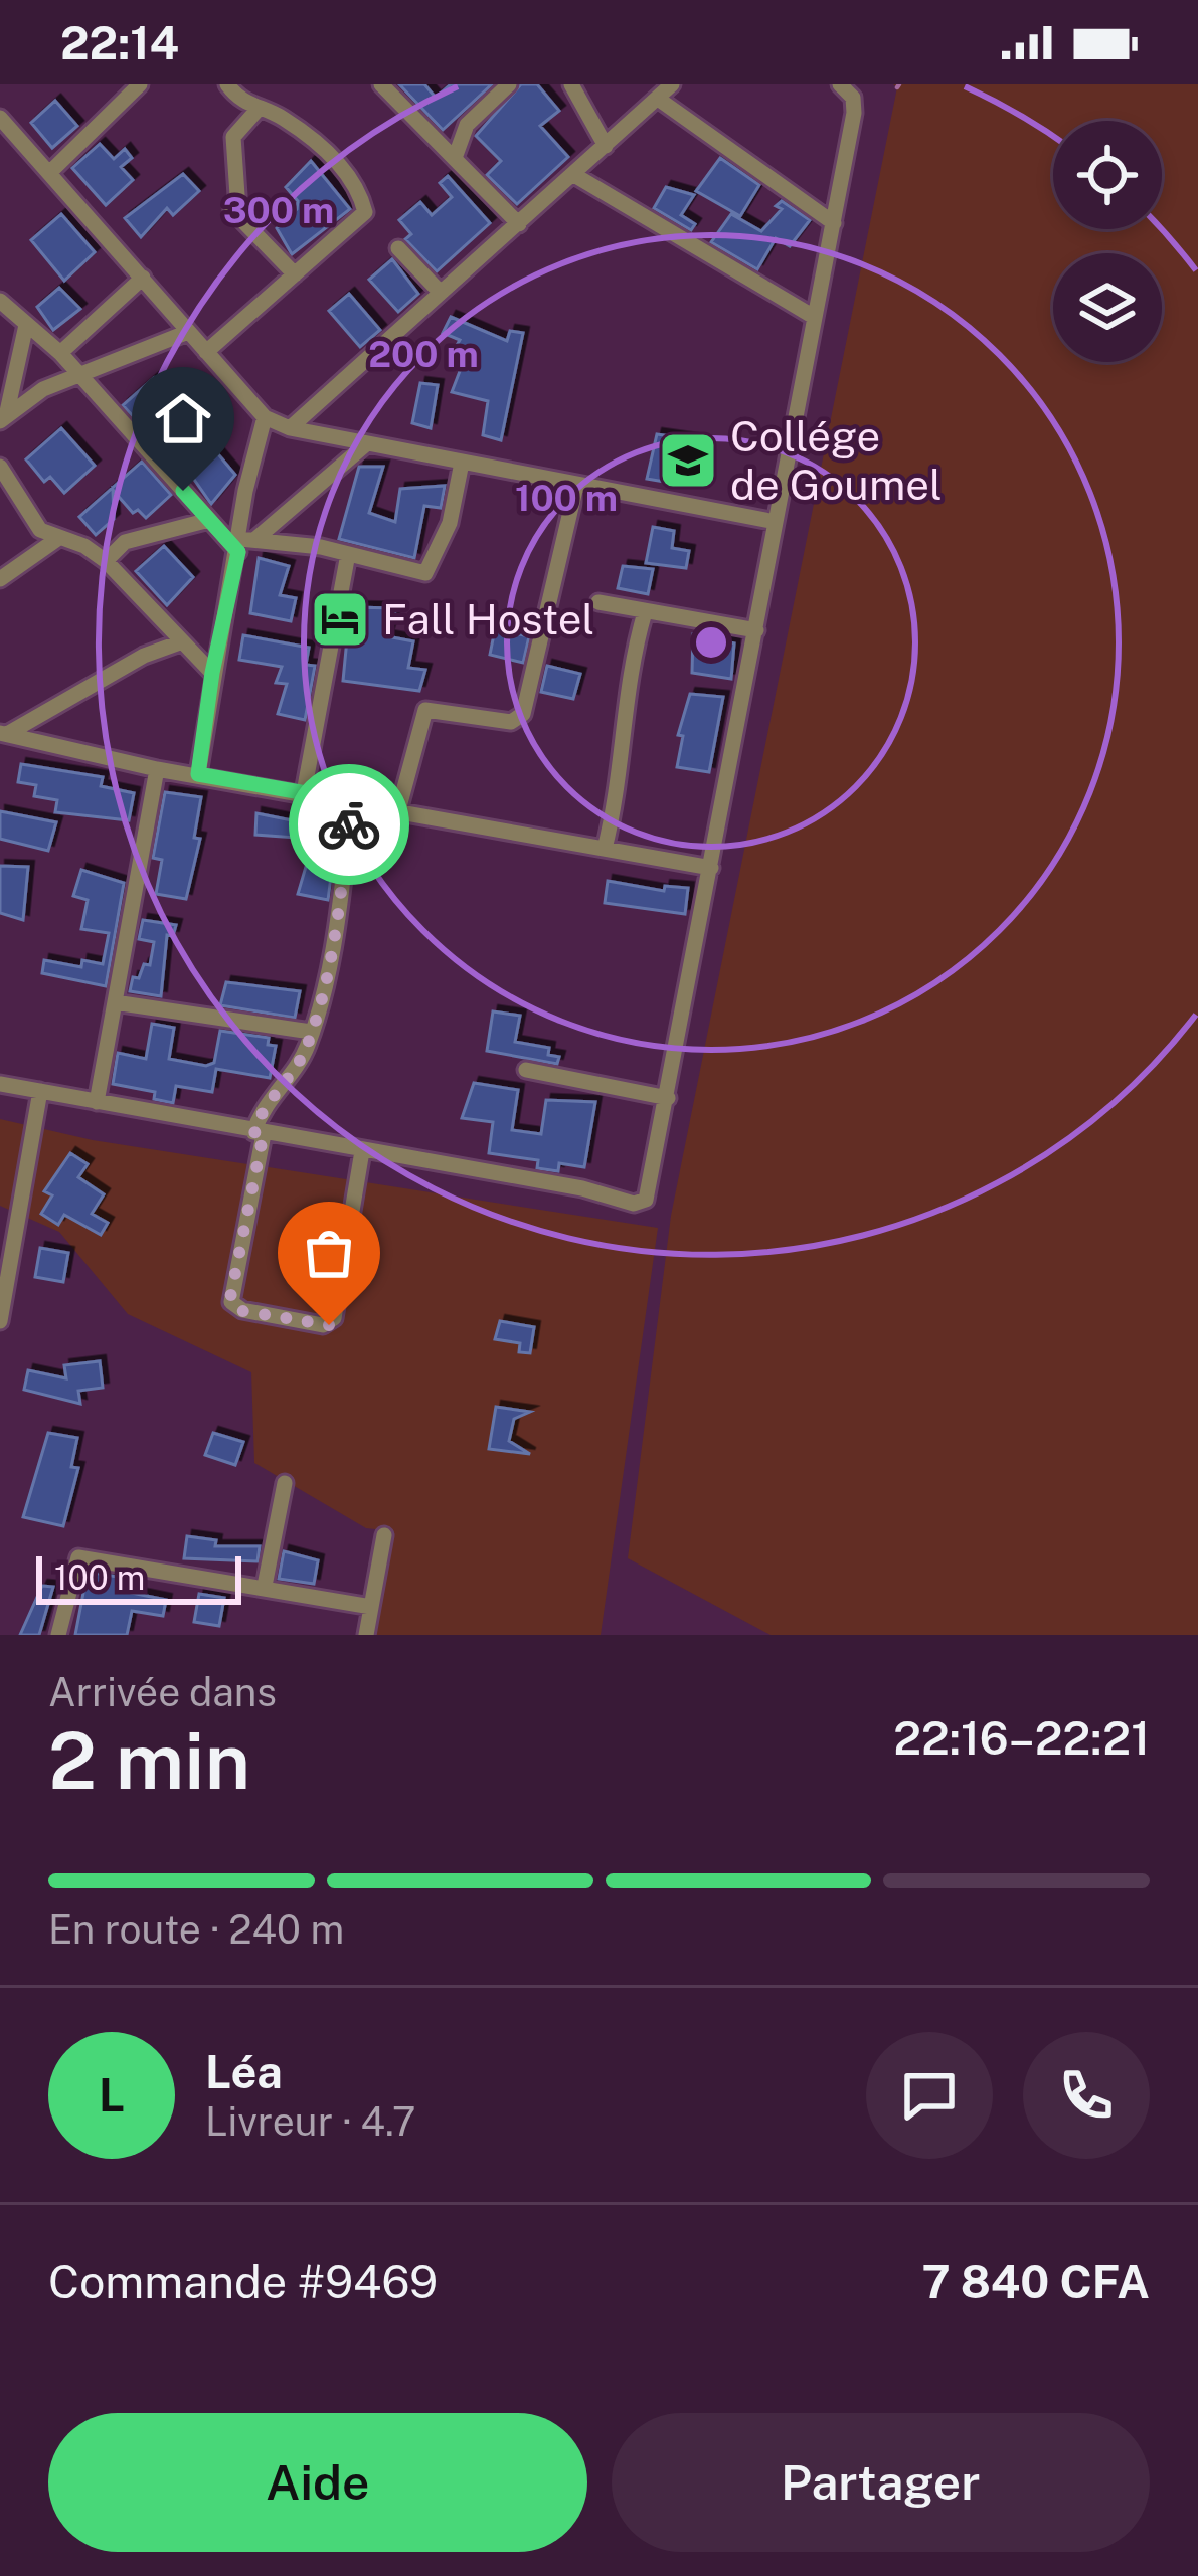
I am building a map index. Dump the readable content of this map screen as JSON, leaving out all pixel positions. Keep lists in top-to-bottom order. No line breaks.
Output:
{"places":{"school or university":["Collége de Goumel"],"hotel":["Fall Hostel"]},"scale_bar":"100 m","page":{"status":"22:14","scale":"100 m","heading":["2 min","Arrivée dans","22:16–22:21"],"panel":["Léa","Livreur · 4.7","Commande #9469","7 840 CFA"],"bar":"En route · 240 m","round":"L","buttons":["Aide","Partager"]},"rings":["300 m","200 m","100 m"]}
